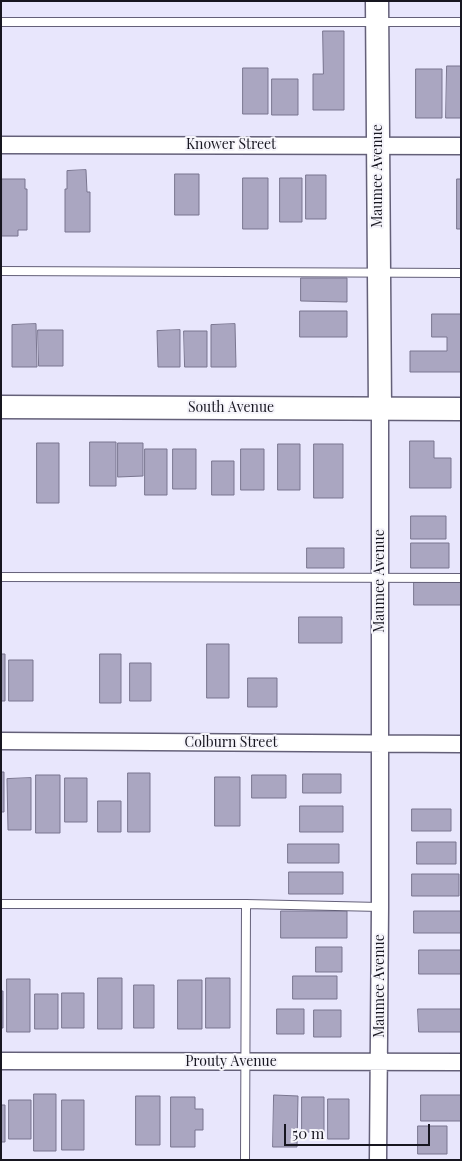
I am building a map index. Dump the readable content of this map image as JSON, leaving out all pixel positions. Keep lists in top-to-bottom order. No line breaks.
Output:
{"streets":{"street":["Knower Street","Maumee Avenue","South Avenue","Colburn Street","Prouty Avenue"]},"crossings":[["Knower Street","Maumee Avenue"],["Maumee Avenue","South Avenue"],["Maumee Avenue","Colburn Street"],["Maumee Avenue","Prouty Avenue"]],"scale_bar":"50 m"}
